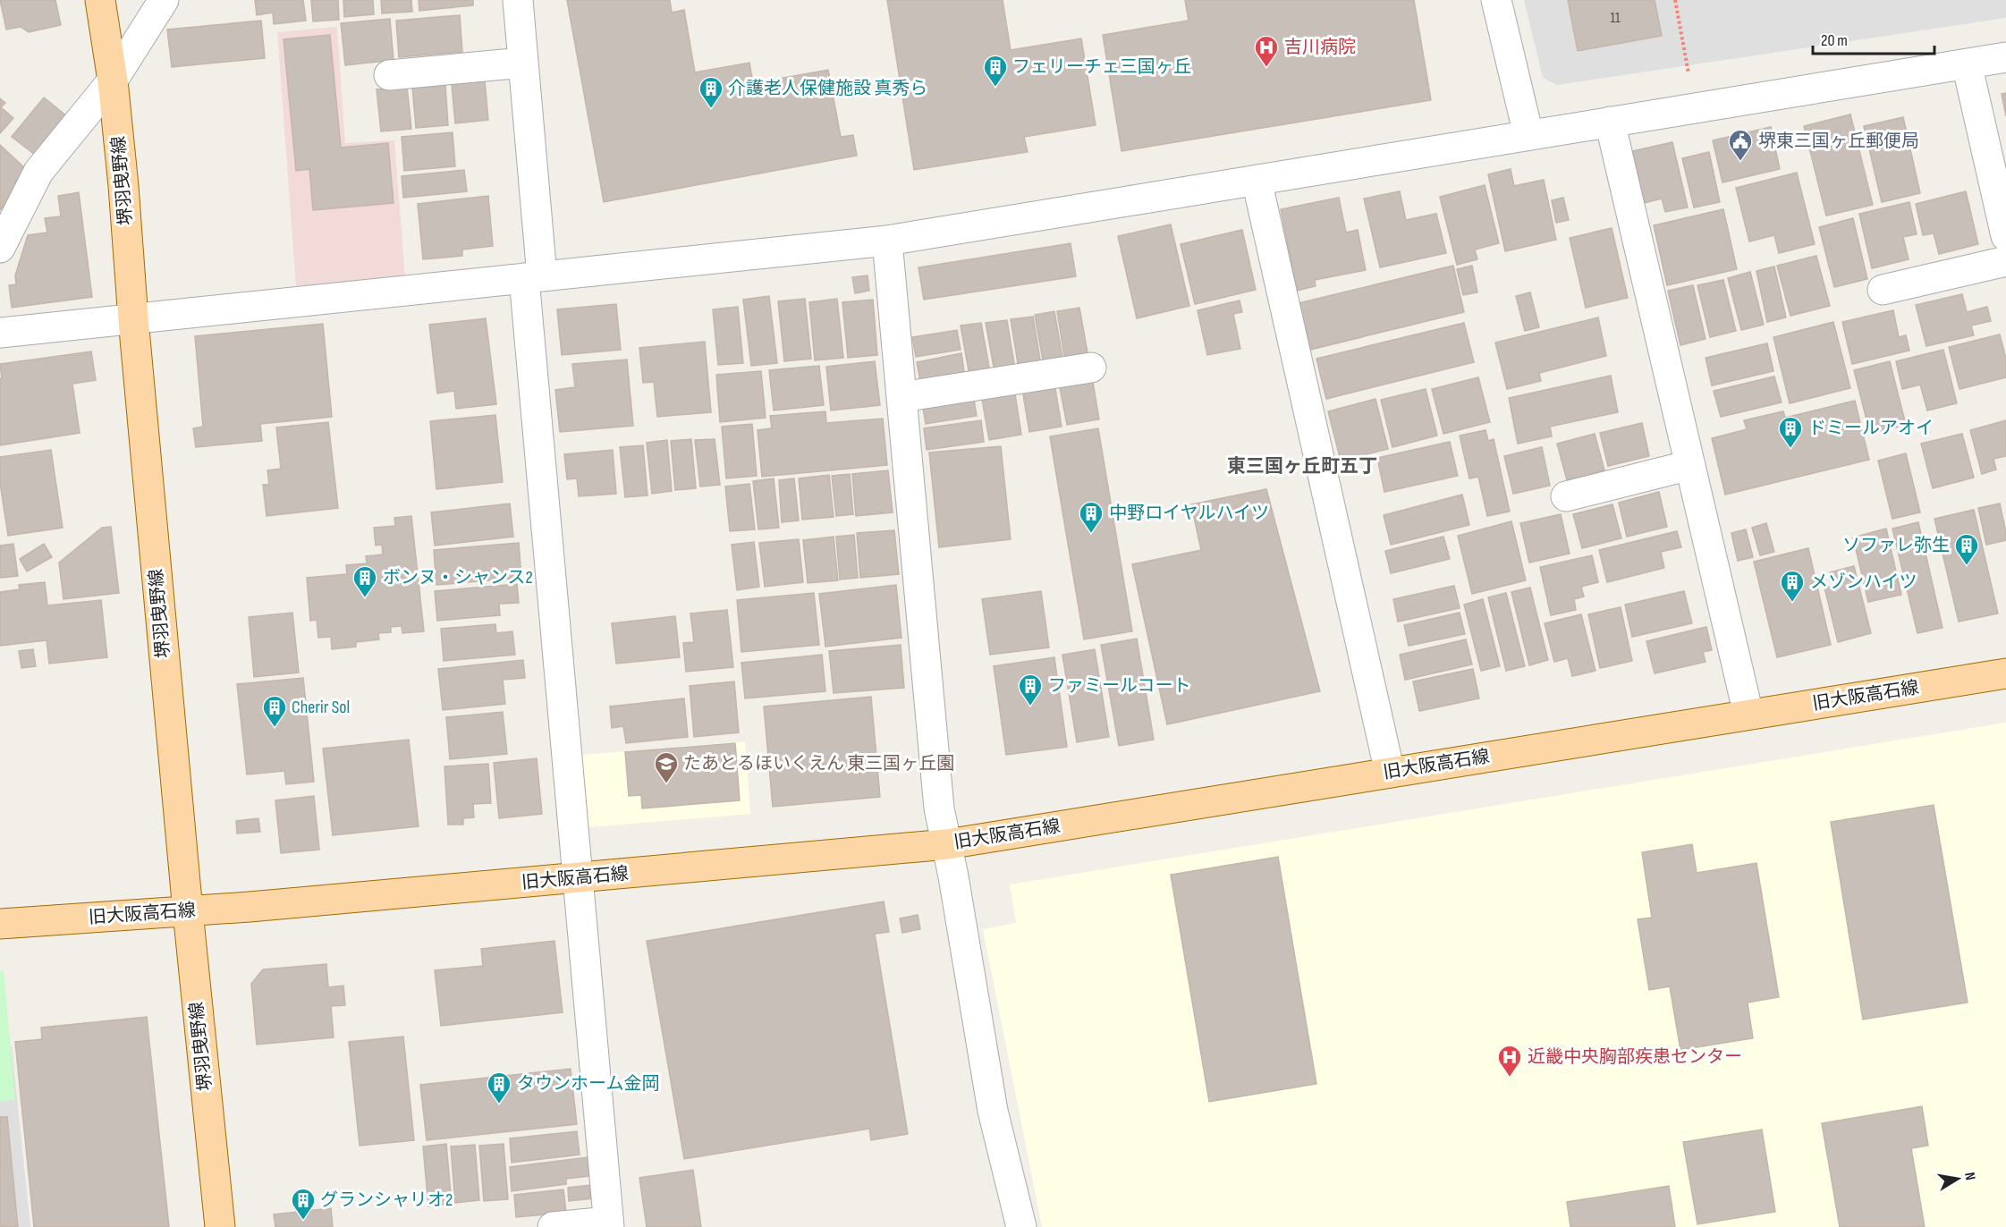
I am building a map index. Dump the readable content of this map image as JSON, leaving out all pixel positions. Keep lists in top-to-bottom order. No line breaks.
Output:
{"streets":{"main road":["堺羽曳野線","旧大阪高石線"]},"crossings":[["堺羽曳野線","旧大阪高石線"]],"districts":["東三国ヶ丘町五丁"],"places":{"hospital":["吉川病院","近畿中央胸部疾患センター"],"building":["フェリーチェ三国ヶ丘","介護老人保健施設 真秀ら","ドミールアオイ","中野ロイヤルハイツ","ソファレ弥生","ボンヌ・シャンス2","メゾンハイツ","ファミールコート","Cherir Sol","タウンホーム金岡","グランシャリオ2"],"public building":["堺東三国ヶ丘郵便局"],"school or university":["たあとるほいくえん 東三国ヶ丘園"]},"house_numbers":["11"],"scale_bar":"20 m","north":"right"}
